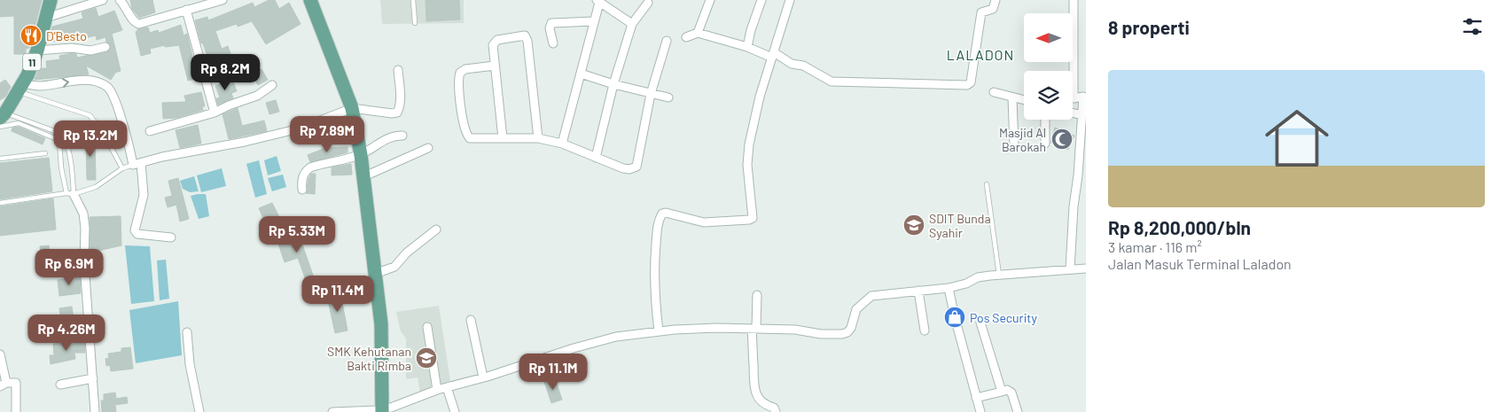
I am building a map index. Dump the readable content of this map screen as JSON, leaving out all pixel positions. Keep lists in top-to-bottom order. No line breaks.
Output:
{"streets":{"main road":["11"]},"districts":["LALADON"],"places":{"restaurant":["D'Besto"],"mosque":["Masjid Al Barokah"],"school or university":["SDIT Bunda Syahir","SMK Kehutanan Bakti Rimba"],"shop":["Pos Security"]},"north":"left","page":{"heading":"8 properti","list":[{"name":"Rp 8,200,000/bln","note":"3 kamar · 116 m² · Jalan Masuk Terminal Laladon"}],"price":["Rp 8.2M","Rp 7.89M","Rp 13.2M","Rp 5.33M","Rp 6.9M","Rp 11.4M","Rp 4.26M","Rp 11.1M"]}}
